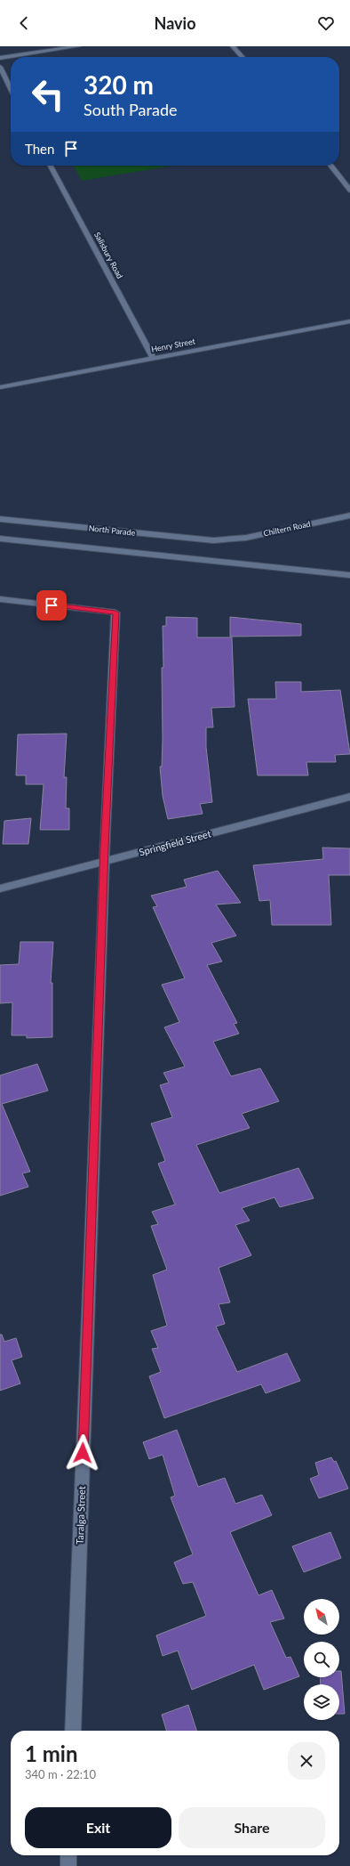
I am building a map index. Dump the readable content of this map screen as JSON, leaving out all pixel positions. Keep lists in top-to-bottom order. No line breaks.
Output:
{"streets":{"street":["Salisbury Road","Henry Street","Chiltern Road","North Parade","Springfield Street","Taralga Street"]},"crossings":[["Salisbury Road","Henry Street"],["Chiltern Road","North Parade"],["Springfield Street","Taralga Street"]],"north":"top left","page":{"header":"Navio","turn":["320 m","South Parade"],"then":"Then","heading":["1 min","340 m · 22:10"],"buttons":["Exit","Share"]}}
